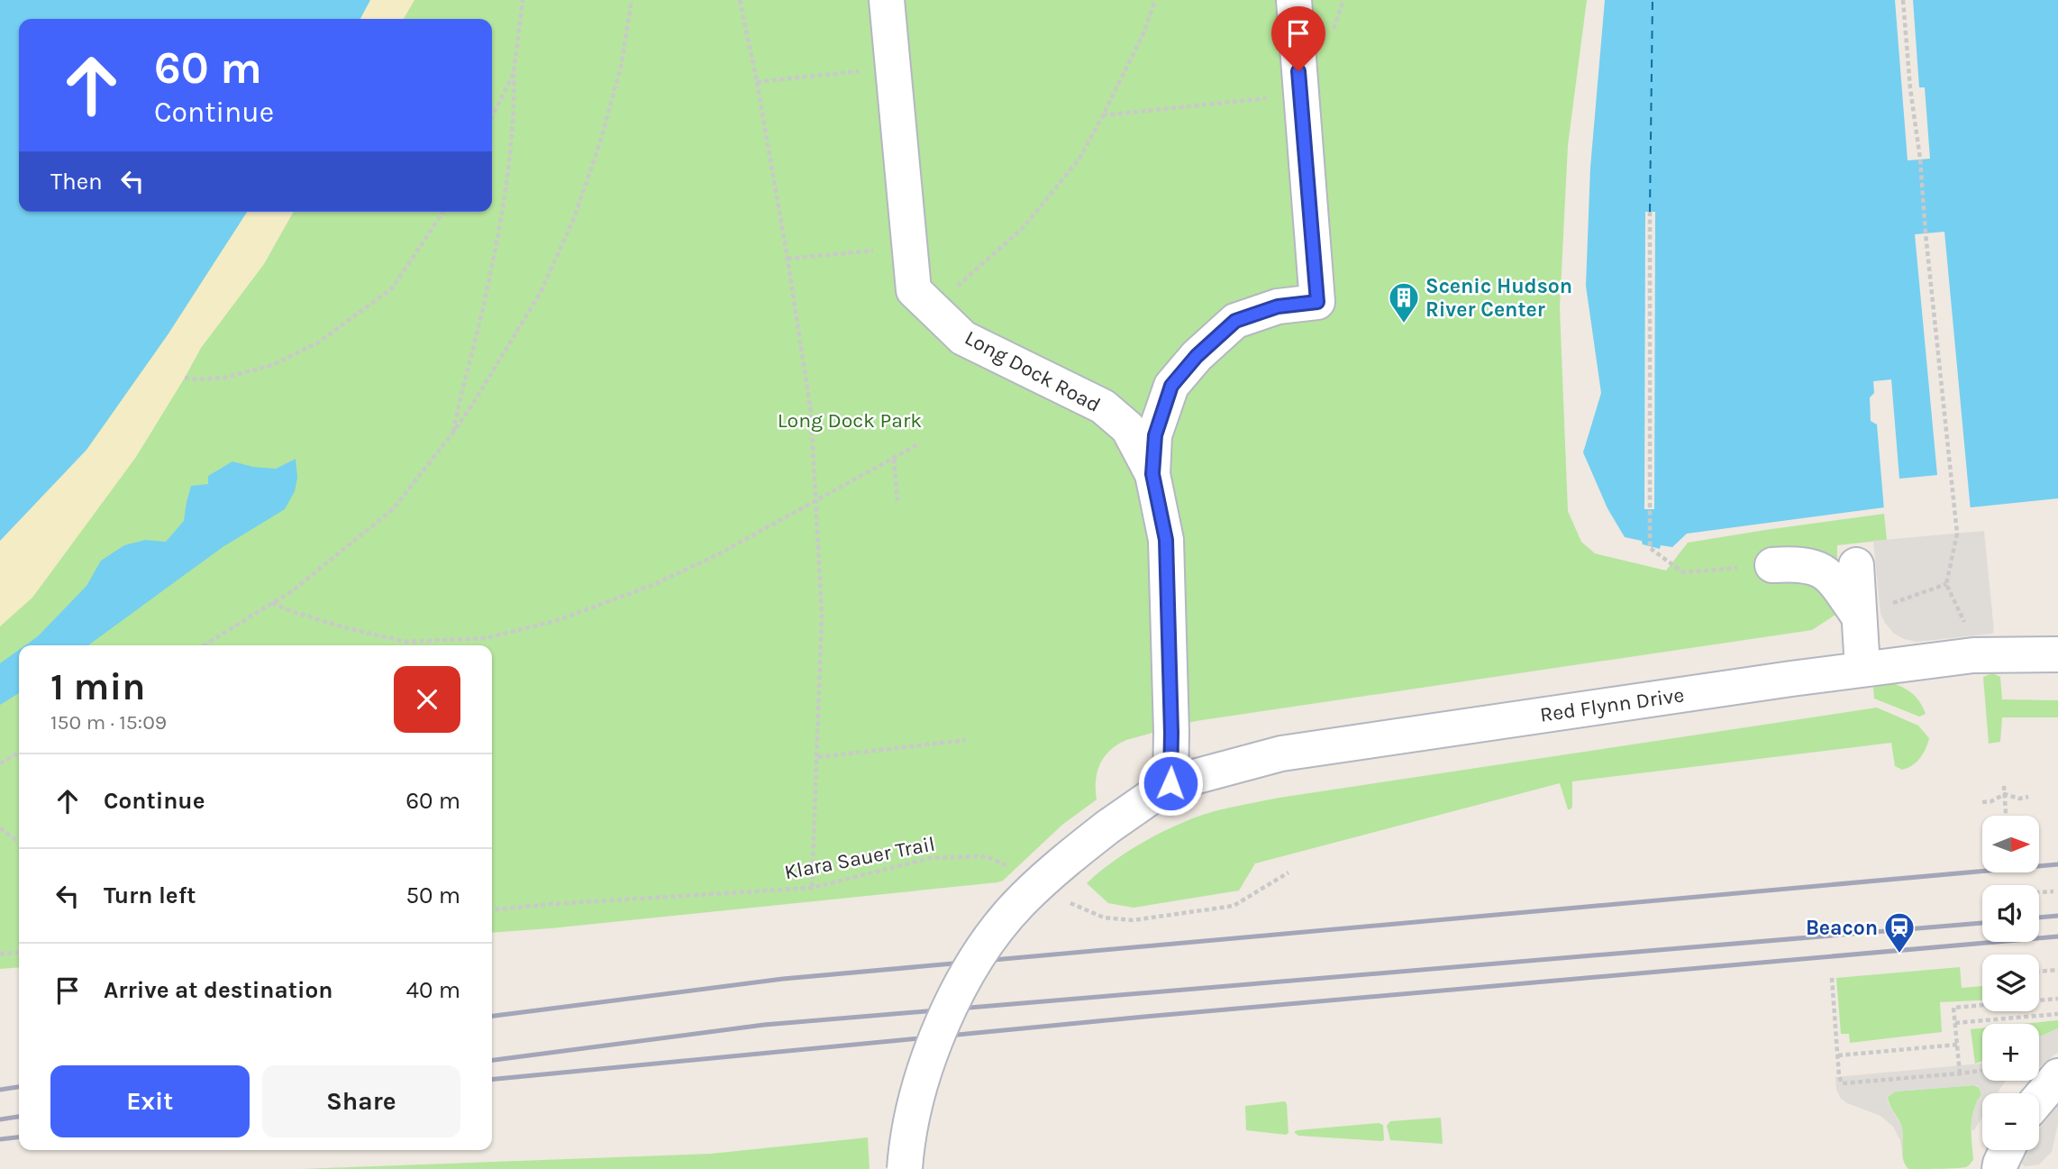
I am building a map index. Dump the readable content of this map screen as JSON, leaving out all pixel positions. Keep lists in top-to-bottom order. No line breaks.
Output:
{"streets":{"street":["Long Dock Road","Red Flynn Drive"],"path":["Klara Sauer Trail"]},"crossings":[["Long Dock Road","Red Flynn Drive"]],"parks":["Long Dock Park"],"places":{"building":["Scenic Hudson River Center"],"station":["Beacon"]},"north":"right","page":{"turn":["60 m","Continue"],"then":"Then","heading":["1 min","150 m · 15:09"],"list":[{"name":"Continue","value":"60 m"},{"name":"Turn left","value":"50 m"},{"name":"Arrive at destination","value":"40 m"}],"map_buttons":["+","−"],"buttons":["Exit","Share"]}}
